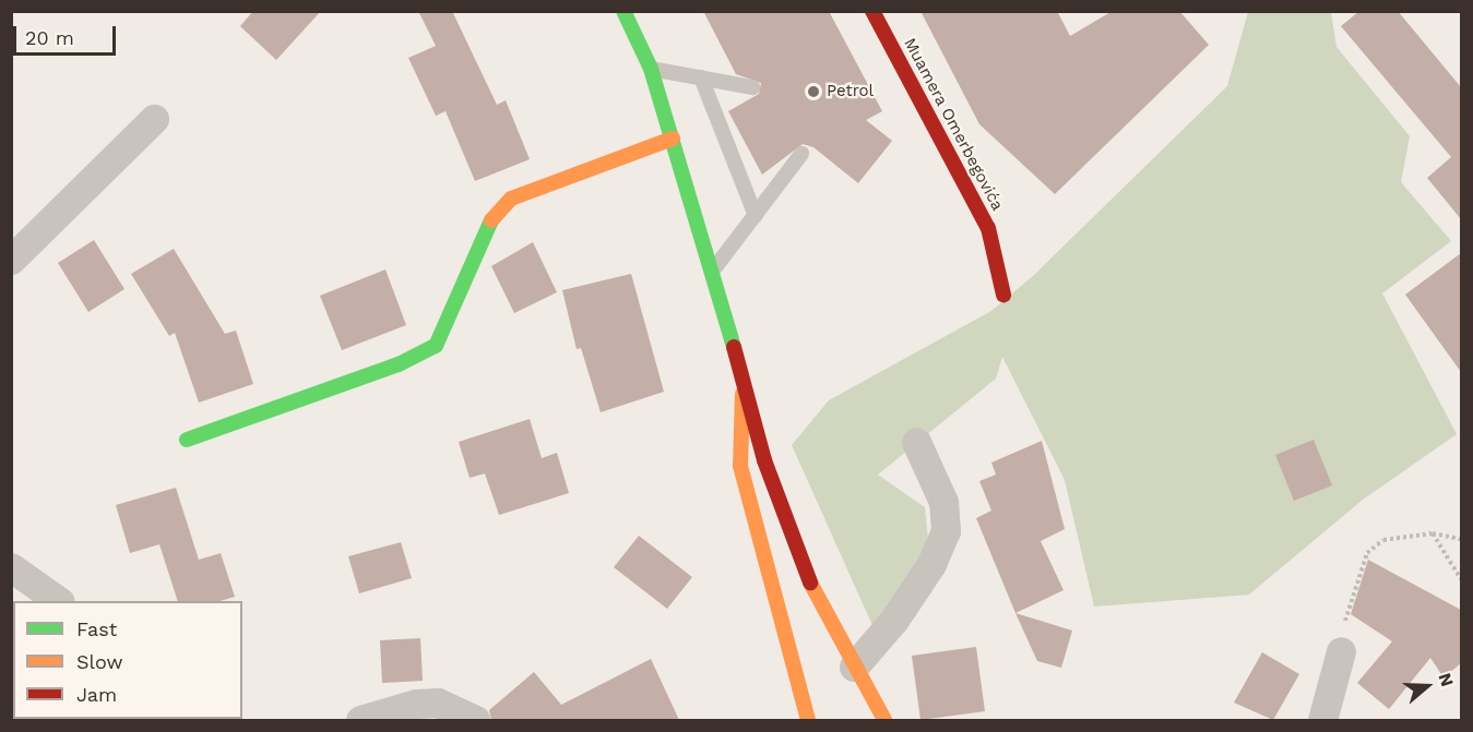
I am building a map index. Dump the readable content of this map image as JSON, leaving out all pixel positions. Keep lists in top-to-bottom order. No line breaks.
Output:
{"streets":{"street":["Muamera Omerbegovića"]},"places":["Petrol"],"legend":["Fast","Slow","Jam"],"scale_bar":"20 m","north":"right"}
